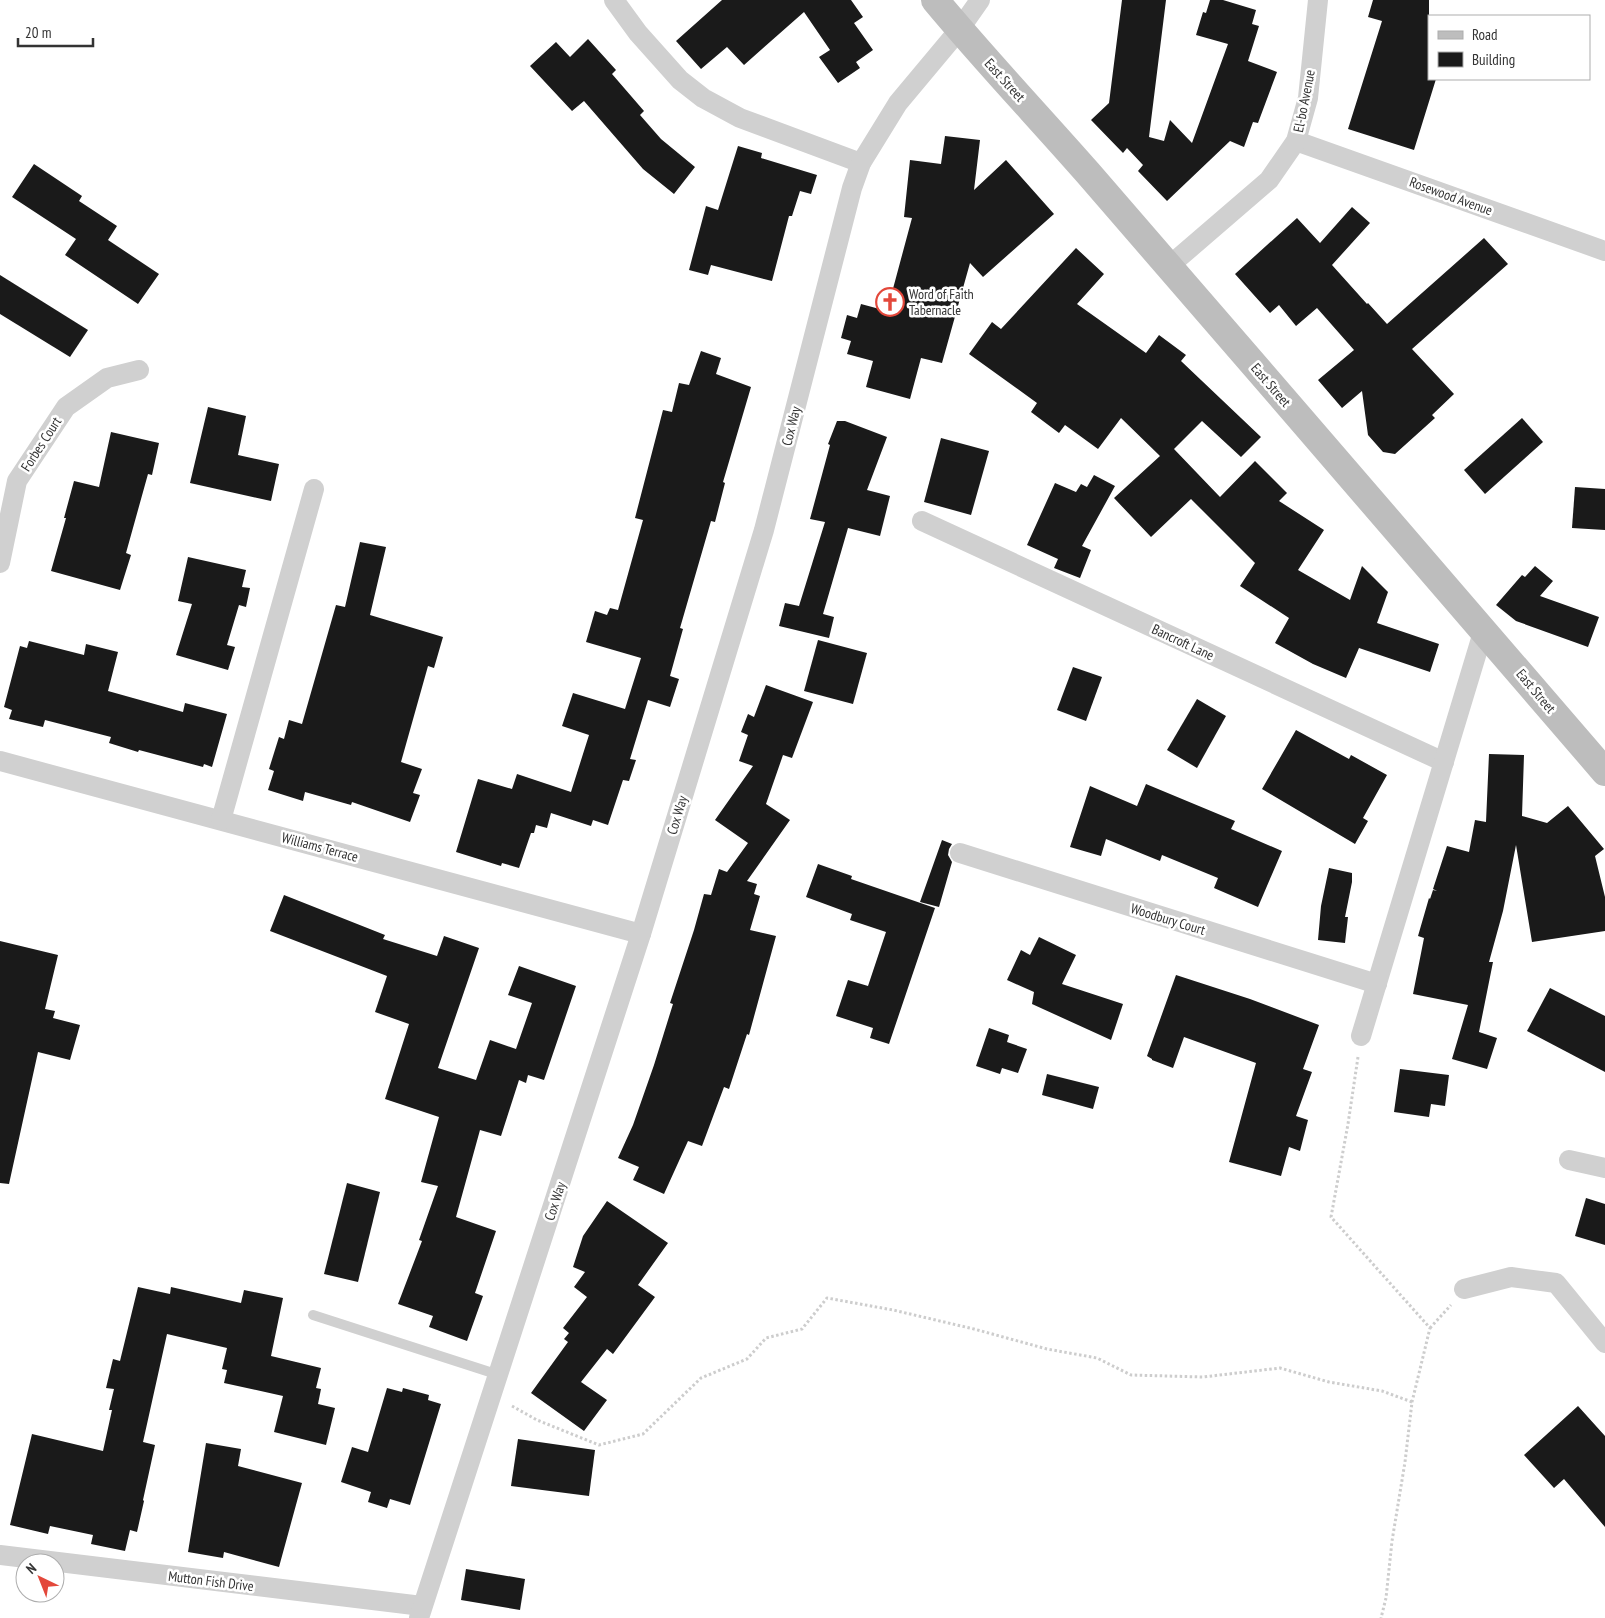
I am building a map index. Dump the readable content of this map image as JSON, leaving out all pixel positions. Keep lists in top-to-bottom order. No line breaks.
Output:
{"streets":{"main road":["East Street"],"street":["El-bo Avenue","Rosewood Avenue","Cox Way","Forbes Court","Bancroft Lane","Williams Terrace","Woodbury Court","Mutton Fish Drive"]},"crossings":[["East Street","El-bo Avenue"],["East Street","Cox Way"],["El-bo Avenue","Rosewood Avenue"],["Cox Way","Williams Terrace"],["Cox Way","Mutton Fish Drive"]],"places":{"church":["Word of Faith Tabernacle"]},"legend":["Road","Building"],"scale_bar":"20 m","north":"top left"}
